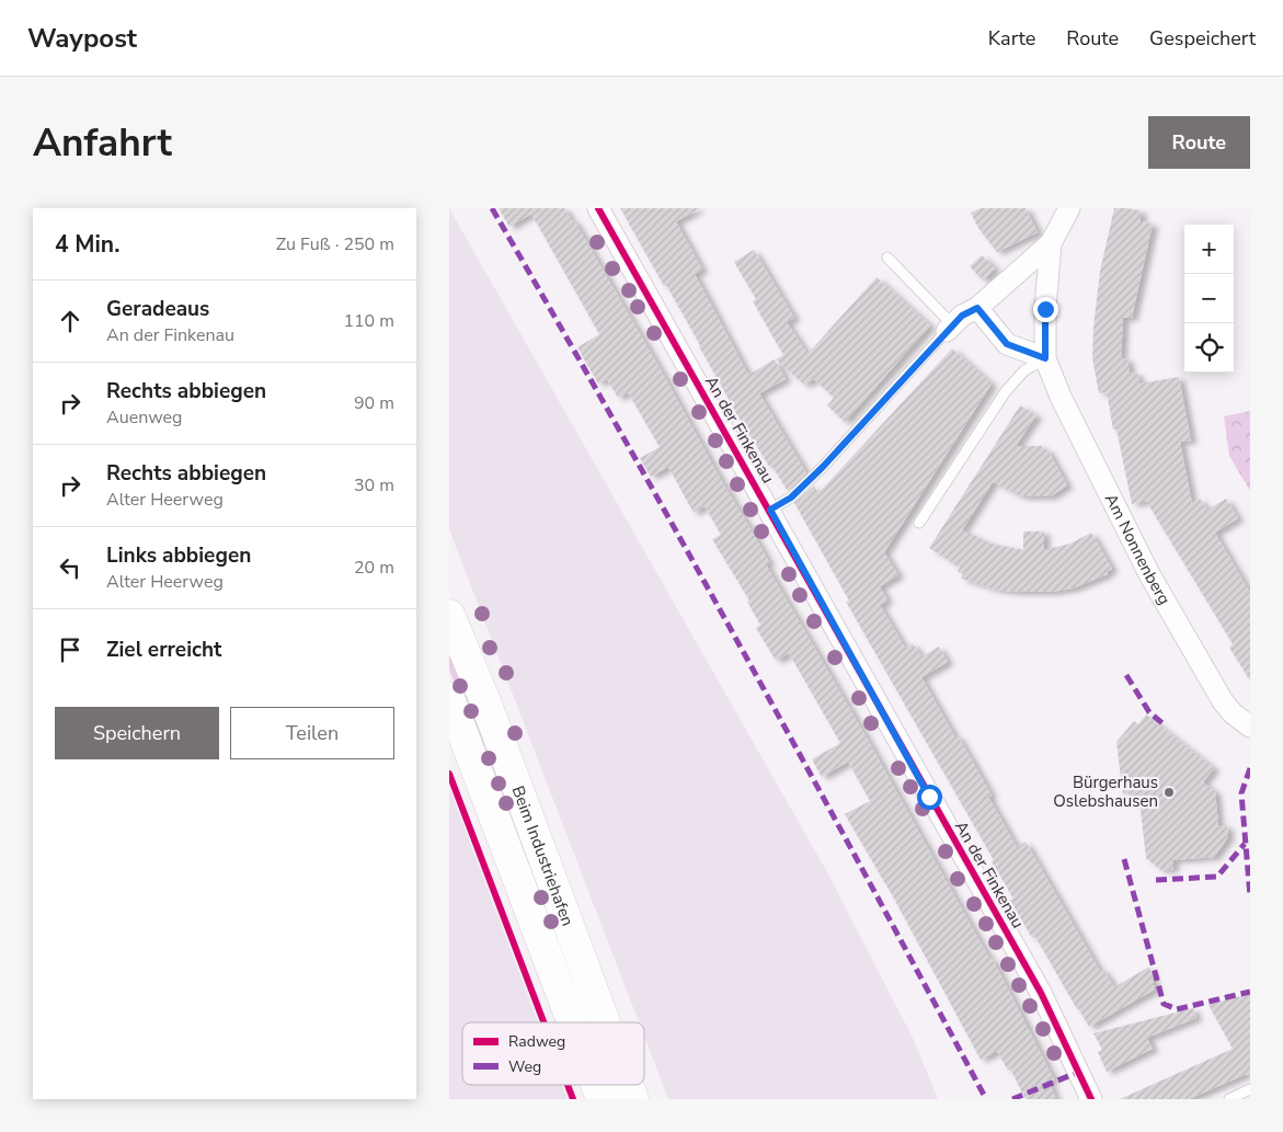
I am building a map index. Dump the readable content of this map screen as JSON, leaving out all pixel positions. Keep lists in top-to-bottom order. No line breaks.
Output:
{"streets":{"main road":["Beim Industriehafen"],"street":["An der Finkenau","Am Nonnenberg"]},"places":["Bürgerhaus Oslebshausen"],"legend":["Radweg","Weg"],"page":{"header":"Waypost","nav":["Karte","Route","Gespeichert"],"buttons":["Route",["Speichern","Teilen"]],"title":"Anfahrt","heading":["4 Min.","Zu Fuß · 250 m"],"map_buttons":["+","−"],"list":[["Geradeaus","An der Finkenau","110 m"],["Rechts abbiegen","Auenweg","90 m"],["Rechts abbiegen","Alter Heerweg","30 m"],["Links abbiegen","Alter Heerweg","20 m"],"Ziel erreicht"]}}
